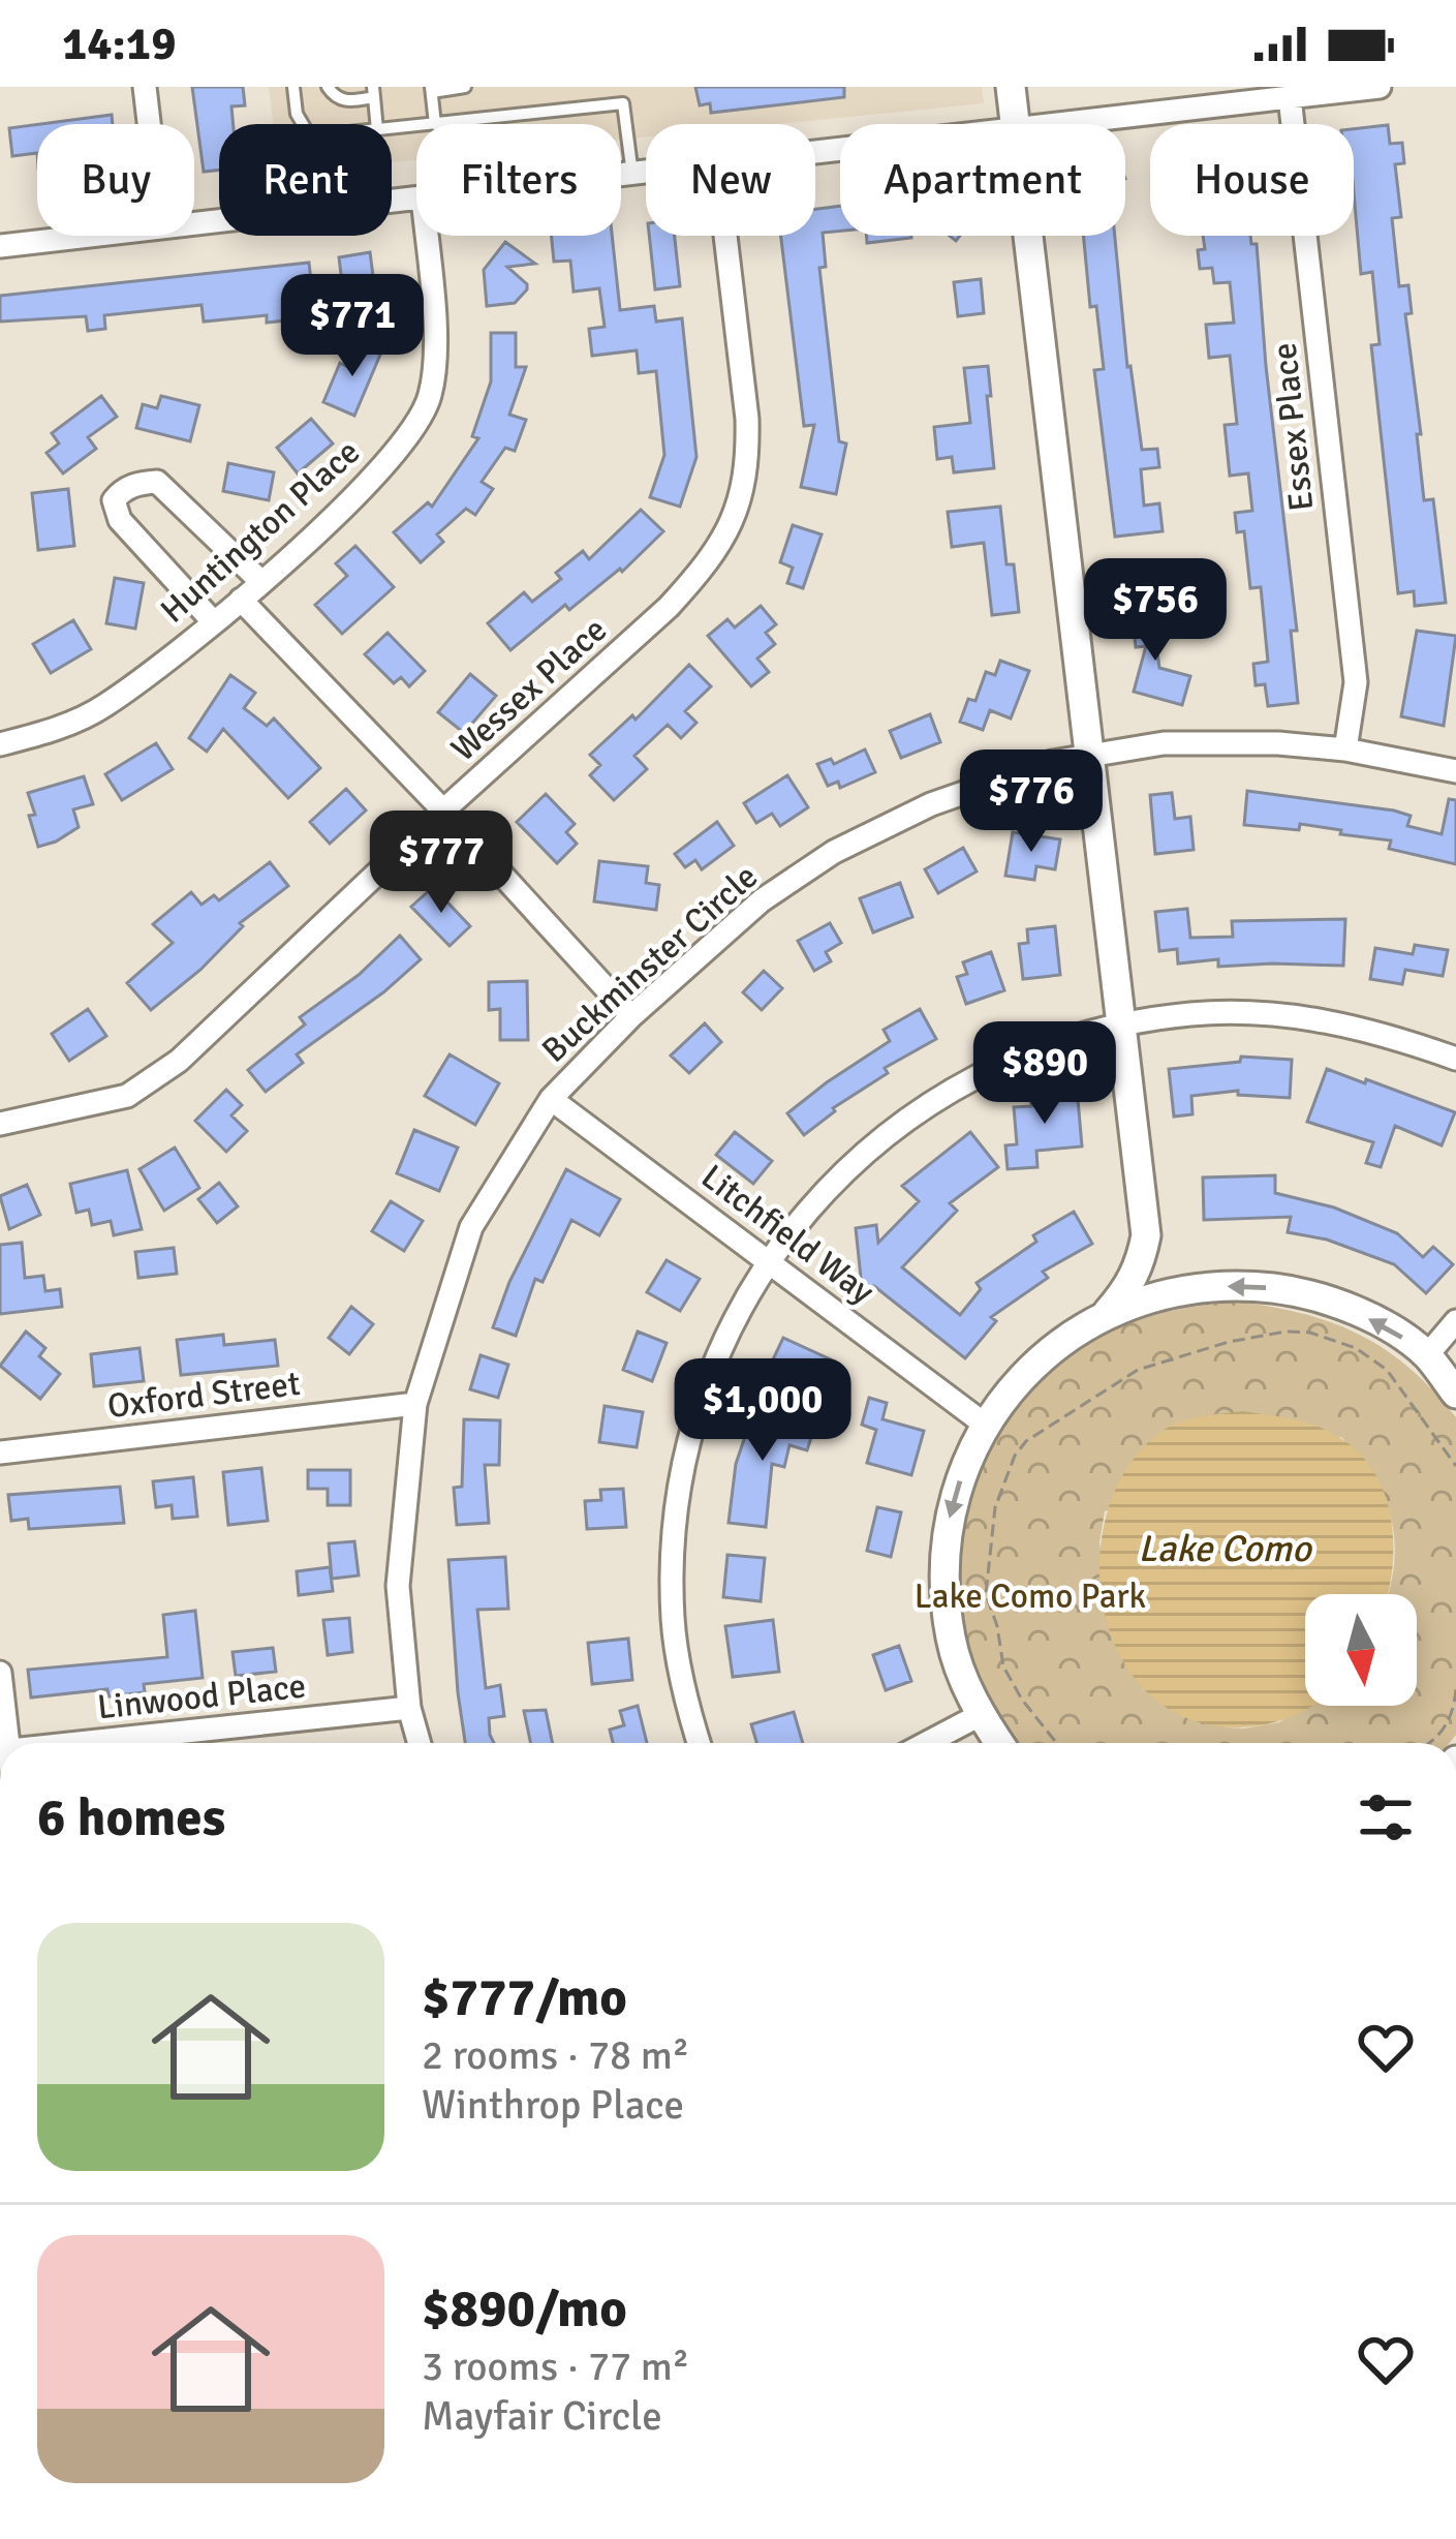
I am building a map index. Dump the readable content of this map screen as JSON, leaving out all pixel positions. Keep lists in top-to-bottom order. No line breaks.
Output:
{"streets":{"street":["Essex Place","Huntington Place","Wessex Place","Buckminster Circle","Litchfield Way","Oxford Street","Linwood Place"]},"crossings":[["Essex Place","Buckminster Circle"],["Buckminster Circle","Litchfield Way"],["Buckminster Circle","Oxford Street"],["Buckminster Circle","Linwood Place"]],"water":["Lake Como"],"parks":["Lake Como Park"],"north":"bottom","page":{"status":"14:19","chip":["Buy","Rent","Filters","New","Apartment","House"],"price":["$771","$756","$776","$777","$890","$1,000"],"heading":"6 homes","list":[{"name":"$777/mo","note":"2 rooms · 78 m² · Winthrop Place"},{"name":"$890/mo","note":"3 rooms · 77 m² · Mayfair Circle"}]}}
